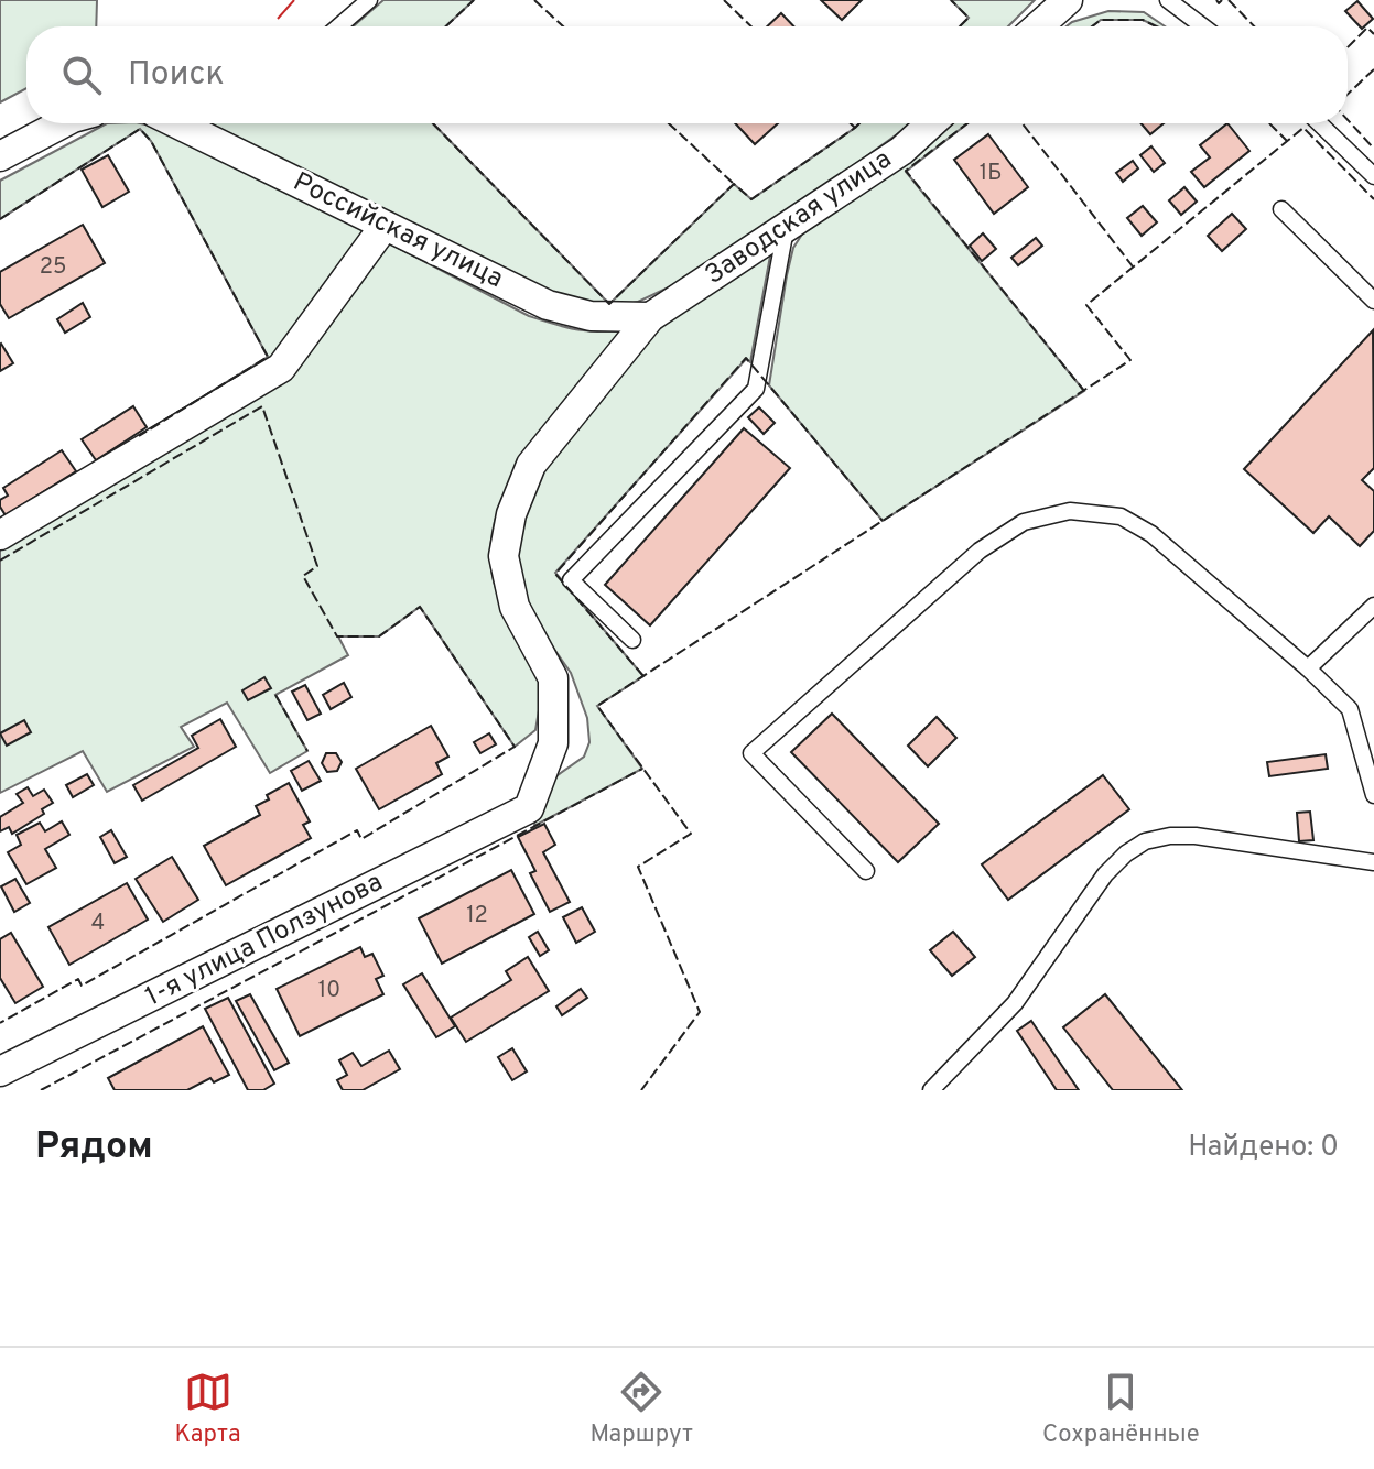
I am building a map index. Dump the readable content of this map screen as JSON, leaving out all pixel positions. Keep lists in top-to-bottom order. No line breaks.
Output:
{"streets":{"street":["Заводская улица","Российская улица","1-я улица Ползунова"]},"crossings":[["Заводская улица","Российская улица"],["Заводская улица","1-я улица Ползунова"]],"house_numbers":["1Б","25","12","4","10"],"page":{"search":"Поиск","heading":["Рядом","Найдено: 0"],"nav":["Карта","Маршрут","Сохранённые"]}}
